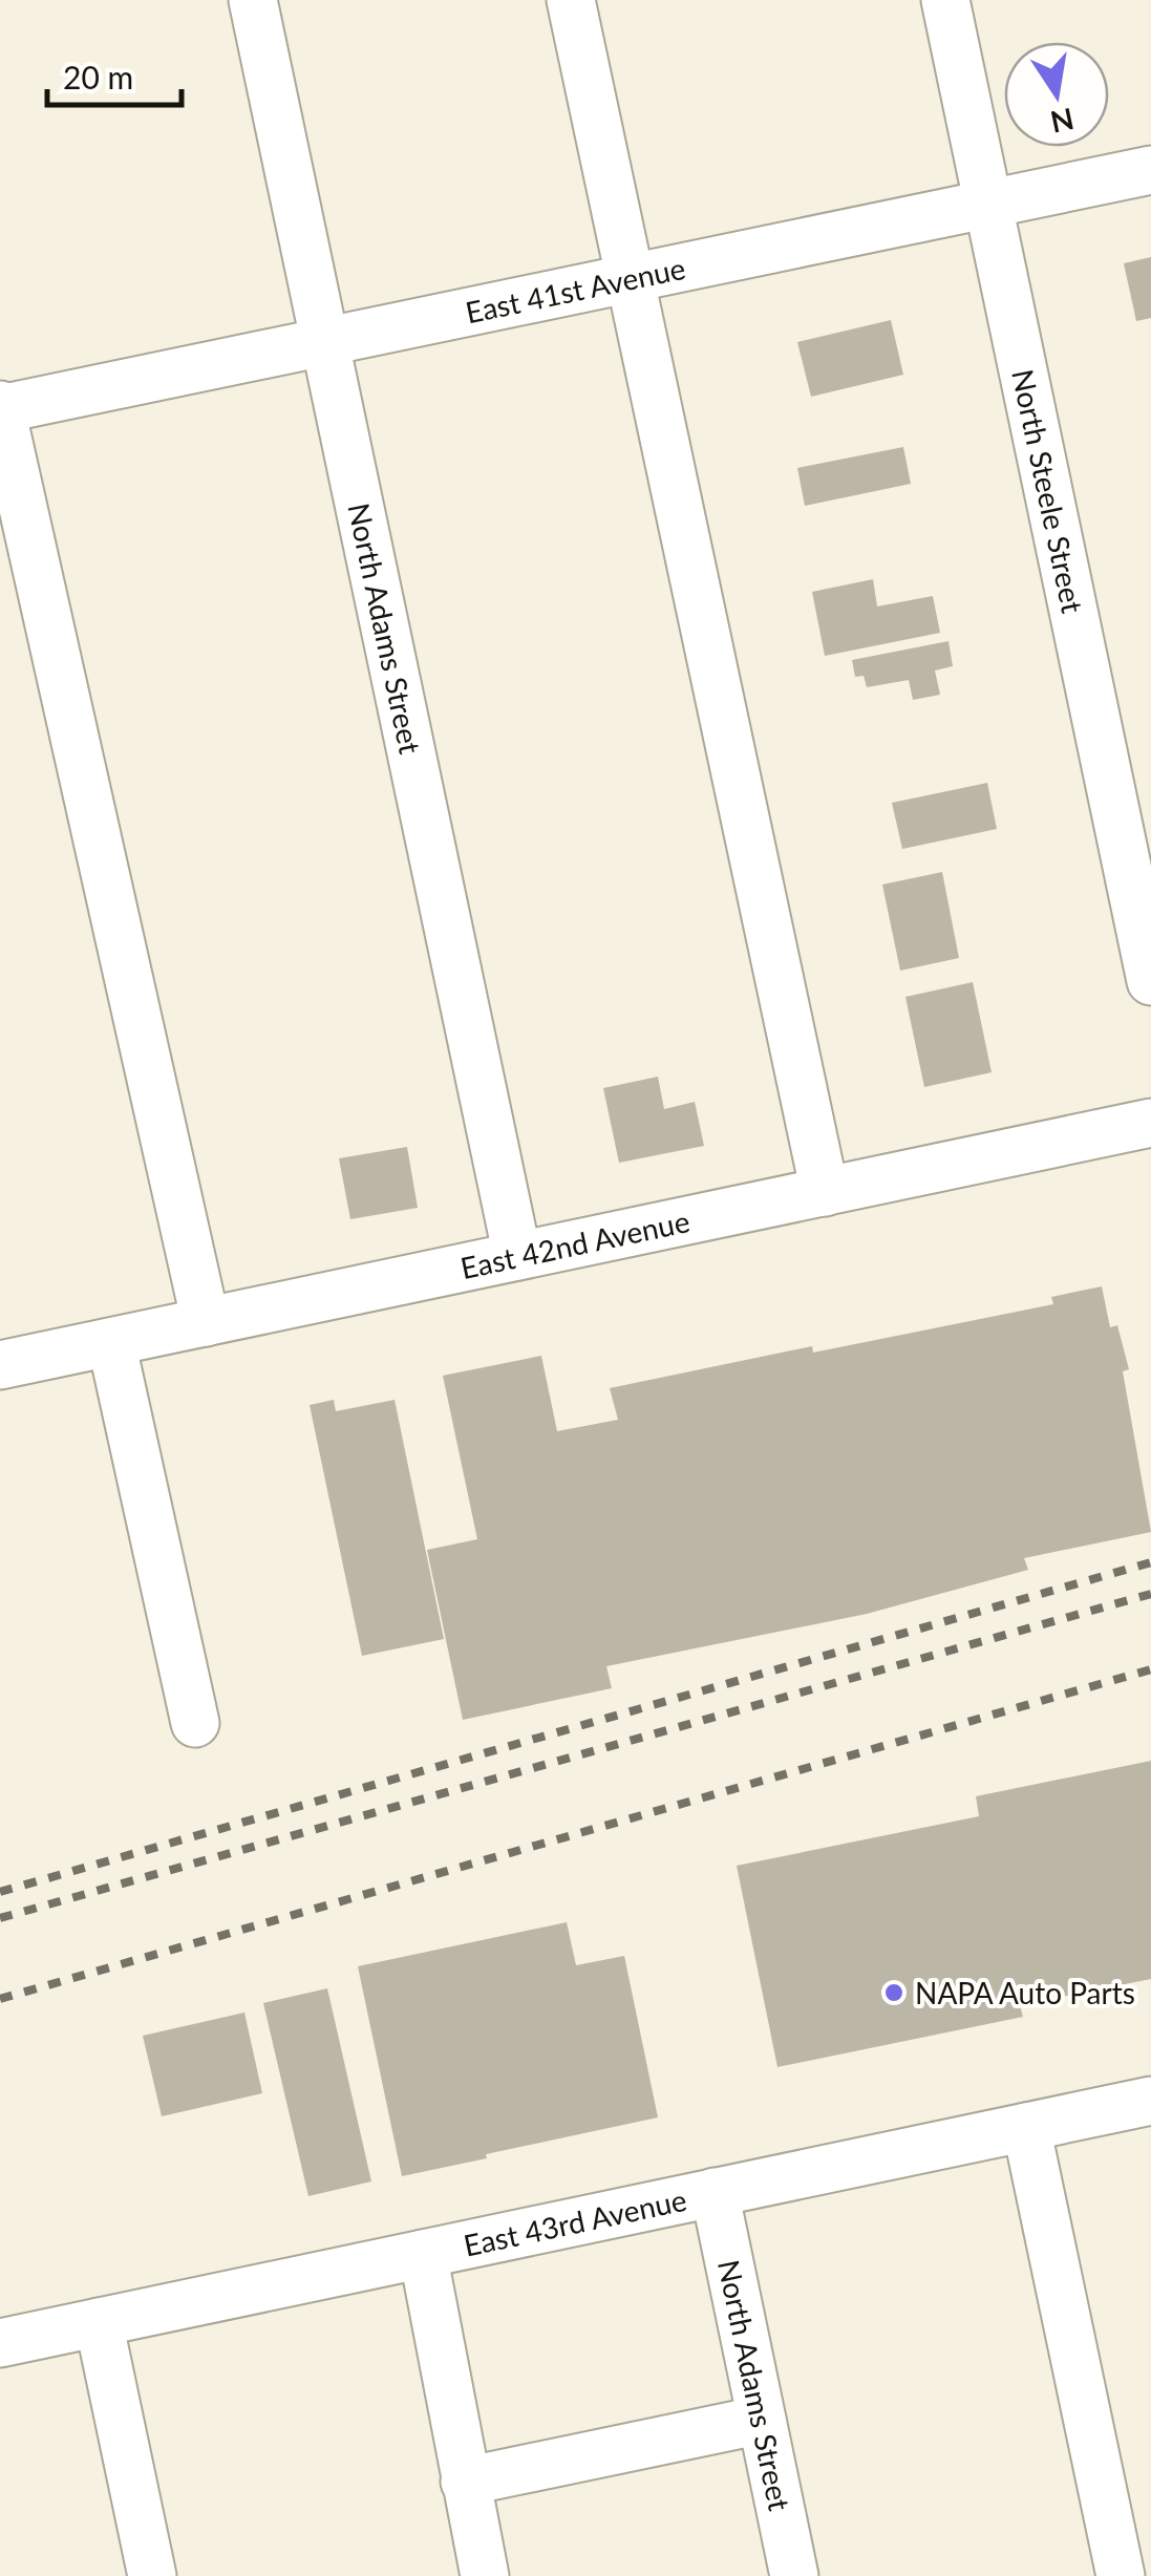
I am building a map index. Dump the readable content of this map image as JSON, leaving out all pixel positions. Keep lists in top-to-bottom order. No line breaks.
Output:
{"streets":{"street":["East 41st Avenue","North Steele Street","North Adams Street","East 42nd Avenue","East 43rd Avenue"]},"crossings":[["East 41st Avenue","North Steele Street"],["East 41st Avenue","North Adams Street"],["North Adams Street","East 42nd Avenue"],["North Adams Street","East 43rd Avenue"]],"places":["NAPA Auto Parts"],"scale_bar":"20 m","north":"bottom"}
